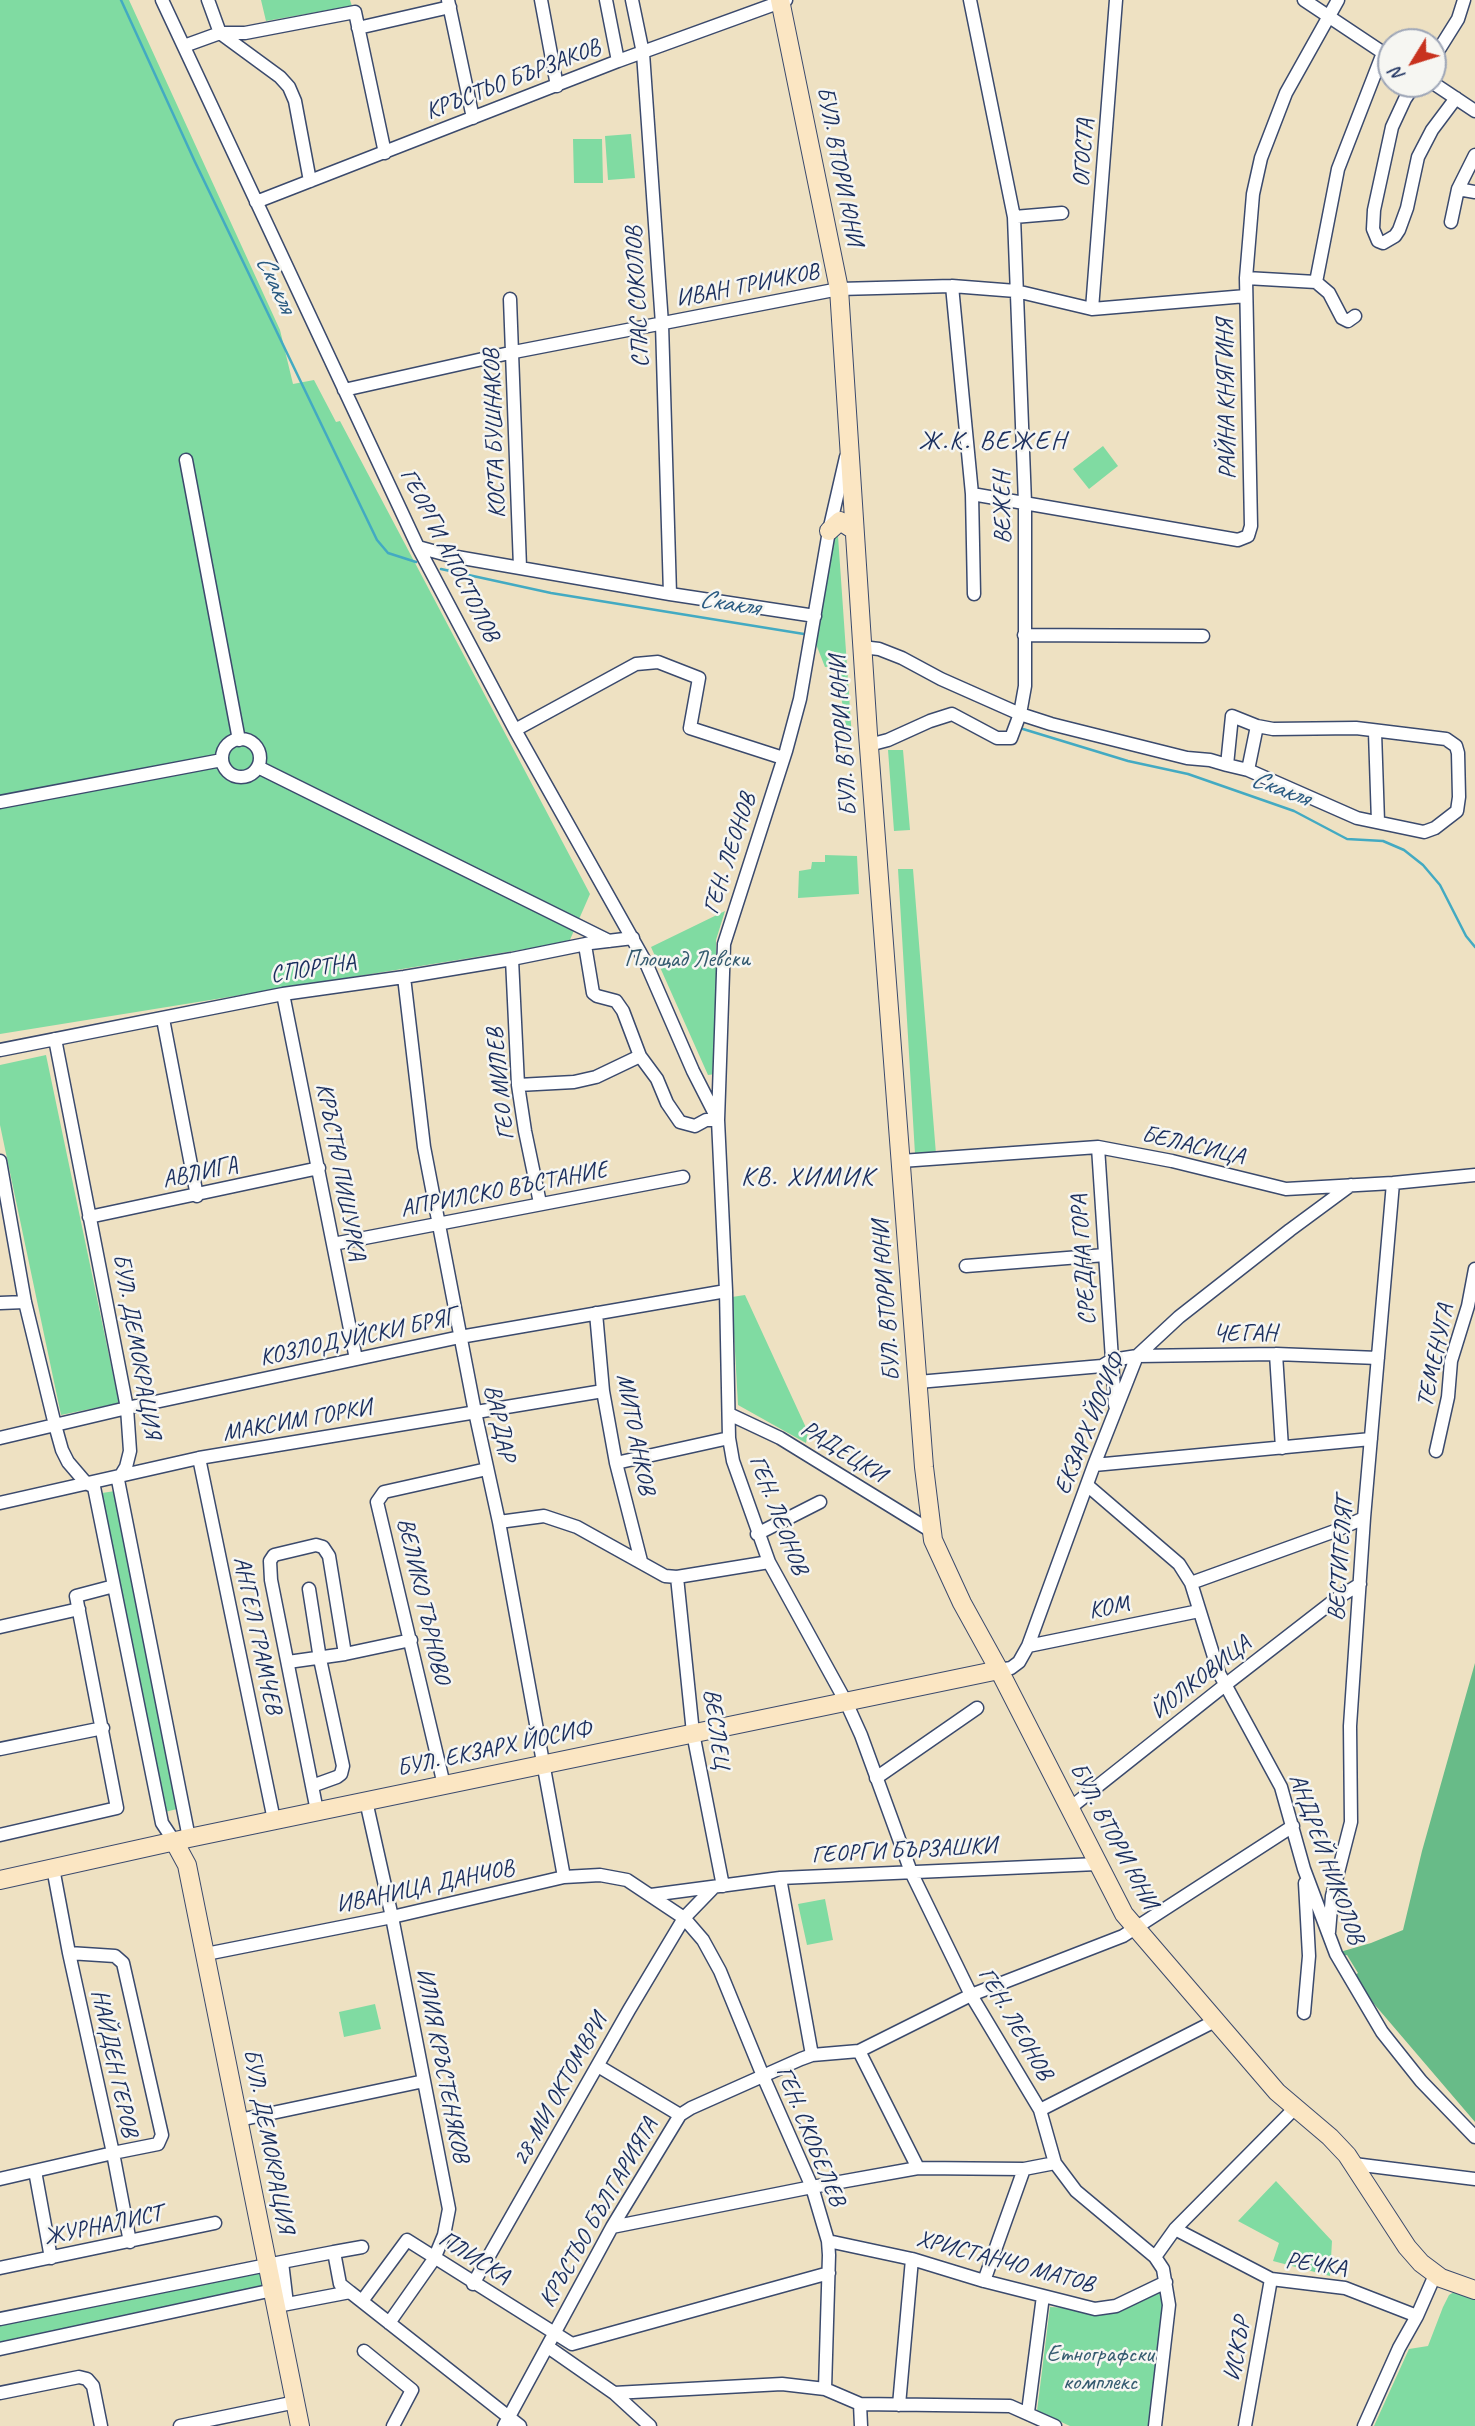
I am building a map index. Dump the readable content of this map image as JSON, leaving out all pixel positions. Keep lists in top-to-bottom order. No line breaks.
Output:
{"streets":{"street":["КРЪСТЬО БЪРЗАКОВ","ОГОСТА","БУЛ. ВТОРИ ЮНИ","ИВАН ТРИЧКОВ","СПАС СОКОЛОВ","РАЙНА КНЯГИНЯ","КОСТА БУШНАКОВ","ВЕЖЕН","ГЕОРГИ АПОСТОЛОВ","ГЕН. ЛЕОНОВ","СПОРТНА","ГЕО МИЛЕВ","БЕЛАСИЦА","КРЪСТЮ ПИШУРКА","АВЛИГА","АПРИЛСКО ВЪСТАНИЕ","СРЕДНА ГОРА","ЧЕГАН","КОЗЛОДУЙСКИ БРЯГ","БУЛ. ДЕМОКРАЦИЯ","ТЕМЕНУГА","МАКСИМ ГОРКИ","ВАРДАР","ЕКЗАРХ ЙОСИФ","МИТО АНКОВ","РАДЕЦКИ","ВЕСТИТЕЛЯТ","ВЕЛИКО ТЪРНОВО","КОМ","АНГЕЛ ГРАМЧЕВ","ЙОЛКОВИЦА","ВЕСЛЕЦ","БУЛ. ЕКЗАРХ ЙОСИФ","ГЕОРГИ БЪРЗАШКИ","АНДРЕЙ НИКОЛОВ","ИВАНИЦА ДАНЧОВ","НАЙДЕН ГЕРОВ","ИЛИЯ КРЪСТЕНЯКОВ","28-МИ ОКТОМВРИ","ГЕН. СКОБЕЛЕВ","КРЪСТЬО БЪЛГАРИЯТА","ЖУРНАЛИСТ","ПЛИСКА","ХРИСТАНЧО МАТОВ","РЕЧКА","ИСКЪР"]},"crossings":[["КРЪСТЬО БЪРЗАКОВ","БУЛ. ВТОРИ ЮНИ"],["КРЪСТЬО БЪРЗАКОВ","СПАС СОКОЛОВ"],["КРЪСТЬО БЪРЗАКОВ","ГЕОРГИ АПОСТОЛОВ"],["ОГОСТА","ИВАН ТРИЧКОВ"],["БУЛ. ВТОРИ ЮНИ","ИВАН ТРИЧКОВ"],["БУЛ. ВТОРИ ЮНИ","ГЕН. ЛЕОНОВ"],["БУЛ. ВТОРИ ЮНИ","БЕЛАСИЦА"],["БУЛ. ВТОРИ ЮНИ","ЧЕГАН"],["БУЛ. ВТОРИ ЮНИ","ЕКЗАРХ ЙОСИФ"],["БУЛ. ВТОРИ ЮНИ","РАДЕЦКИ"],["БУЛ. ВТОРИ ЮНИ","ЙОЛКОВИЦА"],["БУЛ. ВТОРИ ЮНИ","БУЛ. ЕКЗАРХ ЙОСИФ"],["БУЛ. ВТОРИ ЮНИ","ГЕОРГИ БЪРЗАШКИ"],["БУЛ. ВТОРИ ЮНИ","КРЪСТЬО БЪЛГАРИЯТА"],["ИВАН ТРИЧКОВ","СПАС СОКОЛОВ"],["ИВАН ТРИЧКОВ","РАЙНА КНЯГИНЯ"],["ИВАН ТРИЧКОВ","КОСТА БУШНАКОВ"],["ИВАН ТРИЧКОВ","ВЕЖЕН"],["ИВАН ТРИЧКОВ","ГЕОРГИ АПОСТОЛОВ"],["РАЙНА КНЯГИНЯ","ВЕЖЕН"],["ГЕОРГИ АПОСТОЛОВ","ГЕН. ЛЕОНОВ"],["ГЕОРГИ АПОСТОЛОВ","СПОРТНА"],["ГЕН. ЛЕОНОВ","КОЗЛОДУЙСКИ БРЯГ"],["ГЕН. ЛЕОНОВ","РАДЕЦКИ"],["ГЕН. ЛЕОНОВ","БУЛ. ЕКЗАРХ ЙОСИФ"],["ГЕН. ЛЕОНОВ","ГЕОРГИ БЪРЗАШКИ"],["ГЕН. ЛЕОНОВ","КРЪСТЬО БЪЛГАРИЯТА"],["ГЕН. ЛЕОНОВ","ХРИСТАНЧО МАТОВ"],["СПОРТНА","ГЕО МИЛЕВ"],["СПОРТНА","КРЪСТЮ ПИШУРКА"],["СПОРТНА","БУЛ. ДЕМОКРАЦИЯ"],["СПОРТНА","ВАРДАР"],["ГЕО МИЛЕВ","АПРИЛСКО ВЪСТАНИЕ"],["БЕЛАСИЦА","СРЕДНА ГОРА"],["БЕЛАСИЦА","ЕКЗАРХ ЙОСИФ"],["БЕЛАСИЦА","ВЕСТИТЕЛЯТ"],["КРЪСТЮ ПИШУРКА","АВЛИГА"],["КРЪСТЮ ПИШУРКА","АПРИЛСКО ВЪСТАНИЕ"],["КРЪСТЮ ПИШУРКА","КОЗЛОДУЙСКИ БРЯГ"],["АВЛИГА","БУЛ. ДЕМОКРАЦИЯ"],["АПРИЛСКО ВЪСТАНИЕ","ВАРДАР"],["СРЕДНА ГОРА","ЧЕГАН"],["СРЕДНА ГОРА","ЕКЗАРХ ЙОСИФ"],["ЧЕГАН","ЕКЗАРХ ЙОСИФ"],["ЧЕГАН","ВЕСТИТЕЛЯТ"],["КОЗЛОДУЙСКИ БРЯГ","БУЛ. ДЕМОКРАЦИЯ"],["КОЗЛОДУЙСКИ БРЯГ","ВАРДАР"],["КОЗЛОДУЙСКИ БРЯГ","МИТО АНКОВ"],["БУЛ. ДЕМОКРАЦИЯ","МАКСИМ ГОРКИ"],["БУЛ. ДЕМОКРАЦИЯ","БУЛ. ЕКЗАРХ ЙОСИФ"],["БУЛ. ДЕМОКРАЦИЯ","ИВАНИЦА ДАНЧОВ"],["МАКСИМ ГОРКИ","ВАРДАР"],["МАКСИМ ГОРКИ","МИТО АНКОВ"],["МАКСИМ ГОРКИ","АНГЕЛ ГРАМЧЕВ"],["ВАРДАР","ВЕЛИКО ТЪРНОВО"],["ВАРДАР","БУЛ. ЕКЗАРХ ЙОСИФ"],["ВАРДАР","ИВАНИЦА ДАНЧОВ"],["ЕКЗАРХ ЙОСИФ","КОМ"],["ЕКЗАРХ ЙОСИФ","БУЛ. ЕКЗАРХ ЙОСИФ"],["ЕКЗАРХ ЙОСИФ","АНДРЕЙ НИКОЛОВ"],["ВЕСТИТЕЛЯТ","ЙОЛКОВИЦА"],["ВЕСТИТЕЛЯТ","АНДРЕЙ НИКОЛОВ"],["ВЕЛИКО ТЪРНОВО","БУЛ. ЕКЗАРХ ЙОСИФ"],["КОМ","АНДРЕЙ НИКОЛОВ"],["АНГЕЛ ГРАМЧЕВ","БУЛ. ЕКЗАРХ ЙОСИФ"],["ЙОЛКОВИЦА","АНДРЕЙ НИКОЛОВ"],["ВЕСЛЕЦ","БУЛ. ЕКЗАРХ ЙОСИФ"],["ВЕСЛЕЦ","ГЕОРГИ БЪРЗАШКИ"],["ВЕСЛЕЦ","28-МИ ОКТОМВРИ"],["БУЛ. ЕКЗАРХ ЙОСИФ","НАЙДЕН ГЕРОВ"],["БУЛ. ЕКЗАРХ ЙОСИФ","ИЛИЯ КРЪСТЕНЯКОВ"],["ГЕОРГИ БЪРЗАШКИ","ИВАНИЦА ДАНЧОВ"],["ГЕОРГИ БЪРЗАШКИ","28-МИ ОКТОМВРИ"],["ГЕОРГИ БЪРЗАШКИ","ГЕН. СКОБЕЛЕВ"],["АНДРЕЙ НИКОЛОВ","КРЪСТЬО БЪЛГАРИЯТА"],["ИВАНИЦА ДАНЧОВ","ИЛИЯ КРЪСТЕНЯКОВ"],["ИВАНИЦА ДАНЧОВ","ГЕН. СКОБЕЛЕВ"],["ИЛИЯ КРЪСТЕНЯКОВ","ПЛИСКА"],["28-МИ ОКТОМВРИ","ГЕН. СКОБЕЛЕВ"],["28-МИ ОКТОМВРИ","ПЛИСКА"],["ГЕН. СКОБЕЛЕВ","КРЪСТЬО БЪЛГАРИЯТА"],["ГЕН. СКОБЕЛЕВ","ХРИСТАНЧО МАТОВ"],["КРЪСТЬО БЪЛГАРИЯТА","ПЛИСКА"],["РЕЧКА","ИСКЪР"]],"districts":["Ж.К. ВЕЖЕН","КВ. ХИМИК"],"water":["Скакля"],"parks":["Площад Левски","Етнографски комплекс"],"north":"bottom left"}
